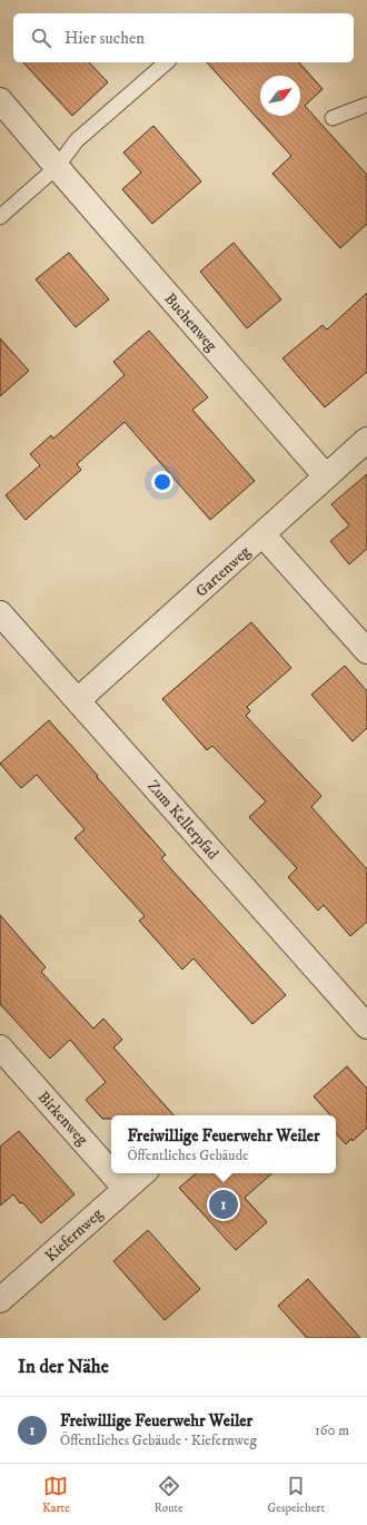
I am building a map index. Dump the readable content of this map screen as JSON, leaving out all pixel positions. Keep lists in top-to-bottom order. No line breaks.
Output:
{"streets":{"street":["Buchenweg","Gartenweg","Zum Kellerpfad","Birkenweg","Kiefernweg"]},"crossings":[["Buchenweg","Gartenweg"],["Gartenweg","Zum Kellerpfad"],["Birkenweg","Kiefernweg"]],"north":"top right","page":{"search":"Hier suchen","popup":["Freiwillige Feuerwehr Weiler","Öffentliches Gebäude"],"pins":"1","heading":"In der Nähe","list":[{"mark":"1","name":"Freiwillige Feuerwehr Weiler","note":"Öffentliches Gebäude · Kiefernweg","value":"160 m"}],"nav":["Karte","Route","Gespeichert"]}}
